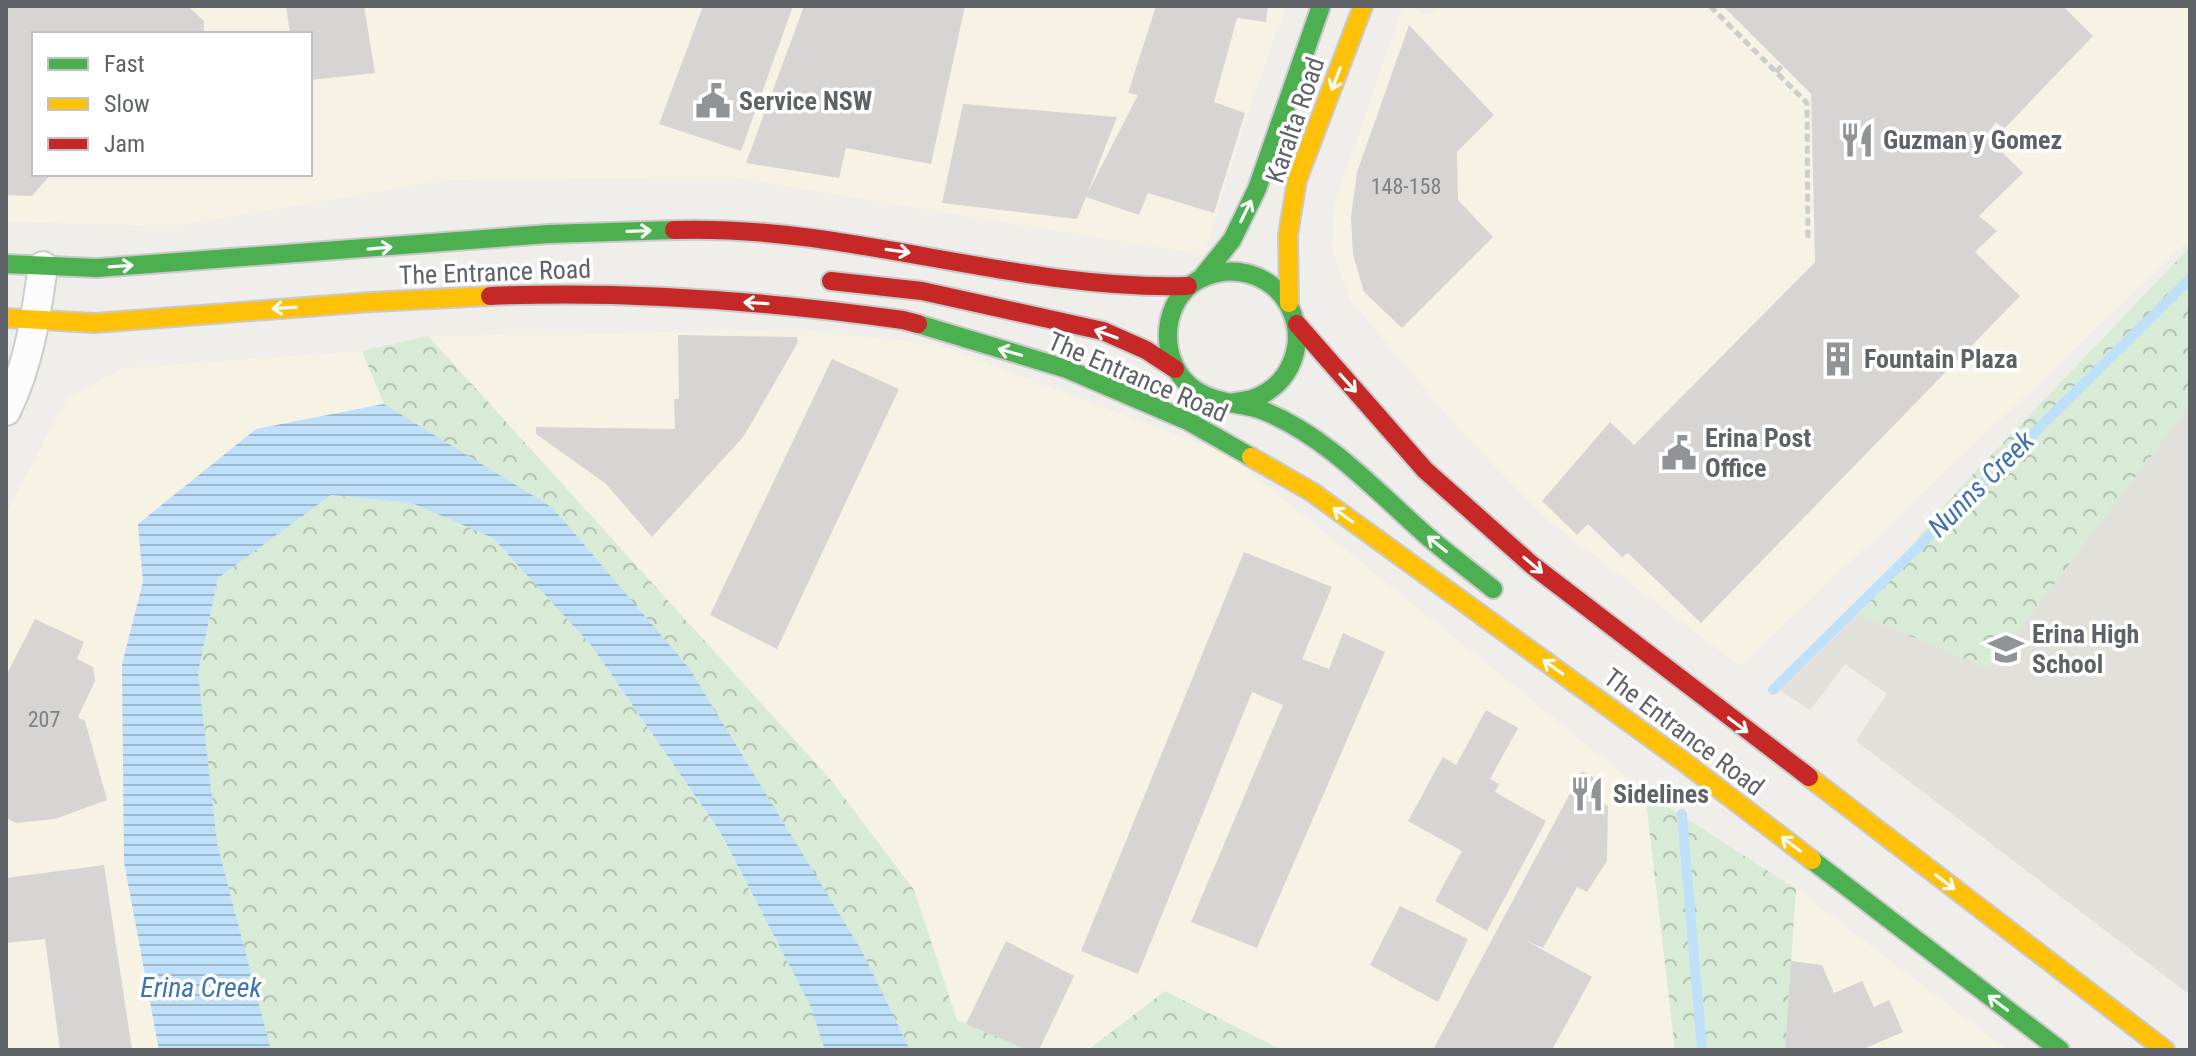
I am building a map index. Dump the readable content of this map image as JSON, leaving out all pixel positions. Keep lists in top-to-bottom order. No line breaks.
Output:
{"streets":{"main road":["Karalta Road","The Entrance Road"]},"crossings":[["Karalta Road","The Entrance Road"]],"water":["Nunns Creek","Erina Creek"],"places":{"public building":["Service NSW","Erina Post Office"],"restaurant":["Guzman y Gomez","Sidelines"],"building":["Fountain Plaza"],"school or university":["Erina High School"]},"house_numbers":["148-158","207"],"legend":["Fast","Slow","Jam"]}
